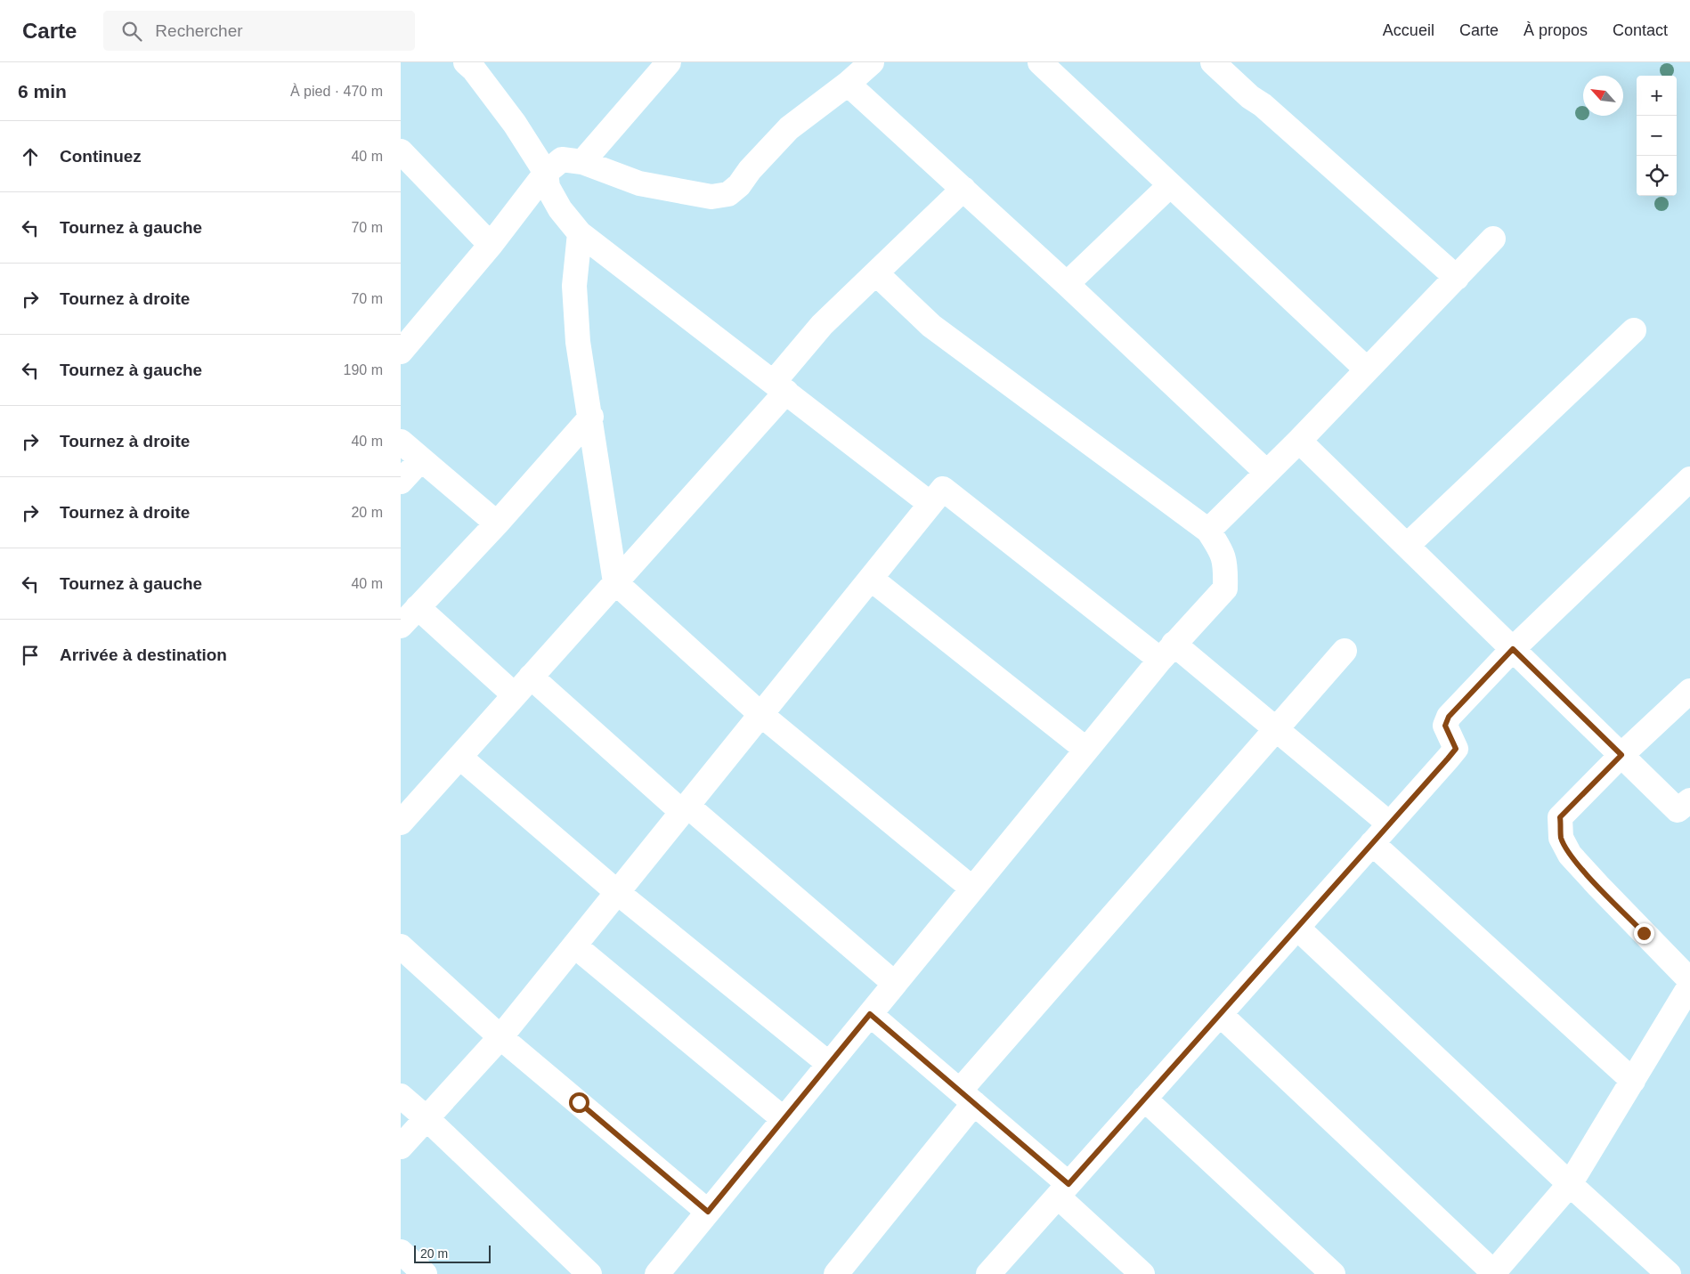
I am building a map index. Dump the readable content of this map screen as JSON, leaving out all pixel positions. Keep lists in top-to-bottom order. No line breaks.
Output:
{"scale_bar":"20 m","north":"top left","page":{"header":"Carte","search":"Rechercher","nav":["Accueil","Carte","À propos","Contact"],"heading":["6 min","À pied · 470 m"],"map_buttons":["+","−"],"list":[["Continuez","40 m"],["Tournez à gauche","70 m"],["Tournez à droite","70 m"],["Tournez à gauche","190 m"],["Tournez à droite","40 m"],["Tournez à droite","20 m"],["Tournez à gauche","40 m"],"Arrivée à destination"],"scale":"20 m"}}
